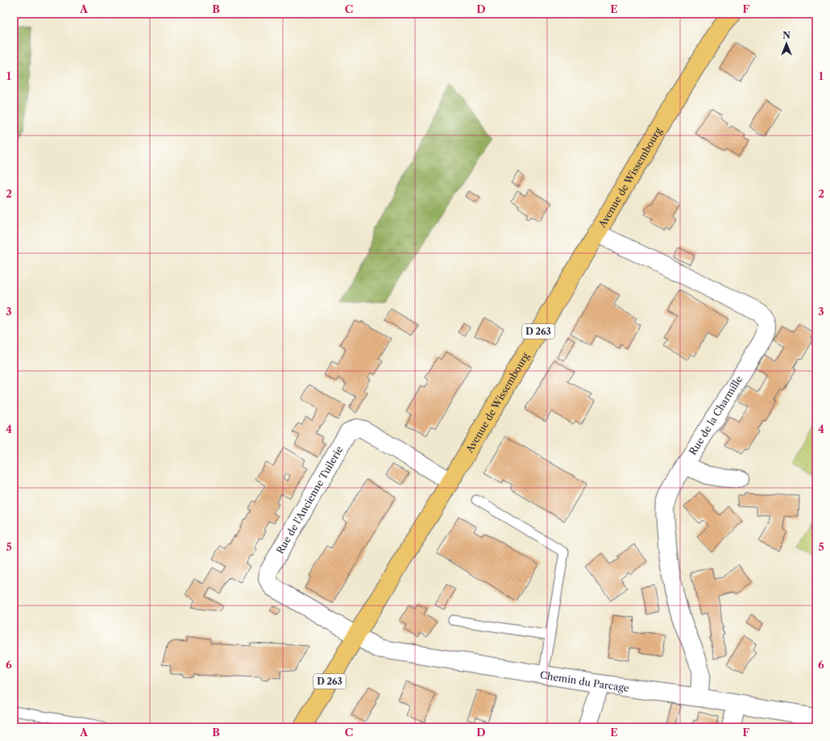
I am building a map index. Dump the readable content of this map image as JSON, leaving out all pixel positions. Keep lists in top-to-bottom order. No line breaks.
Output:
{"streets":{"main road":["Avenue de Wissembourg","D 263"],"street":["Rue de la Charmille","Rue de l'Ancienne Tuilerie","Chemin du Parcage"]},"crossings":[["Avenue de Wissembourg","D 263"],["Avenue de Wissembourg","Rue de la Charmille"],["Avenue de Wissembourg","Rue de l'Ancienne Tuilerie"],["Avenue de Wissembourg","Chemin du Parcage"],["Rue de la Charmille","Chemin du Parcage"],["Rue de l'Ancienne Tuilerie","Chemin du Parcage"]],"north":"top","grid":{"columns":["A","B","C","D","E","F"],"rows":["1","2","3","4","5","6"]}}
